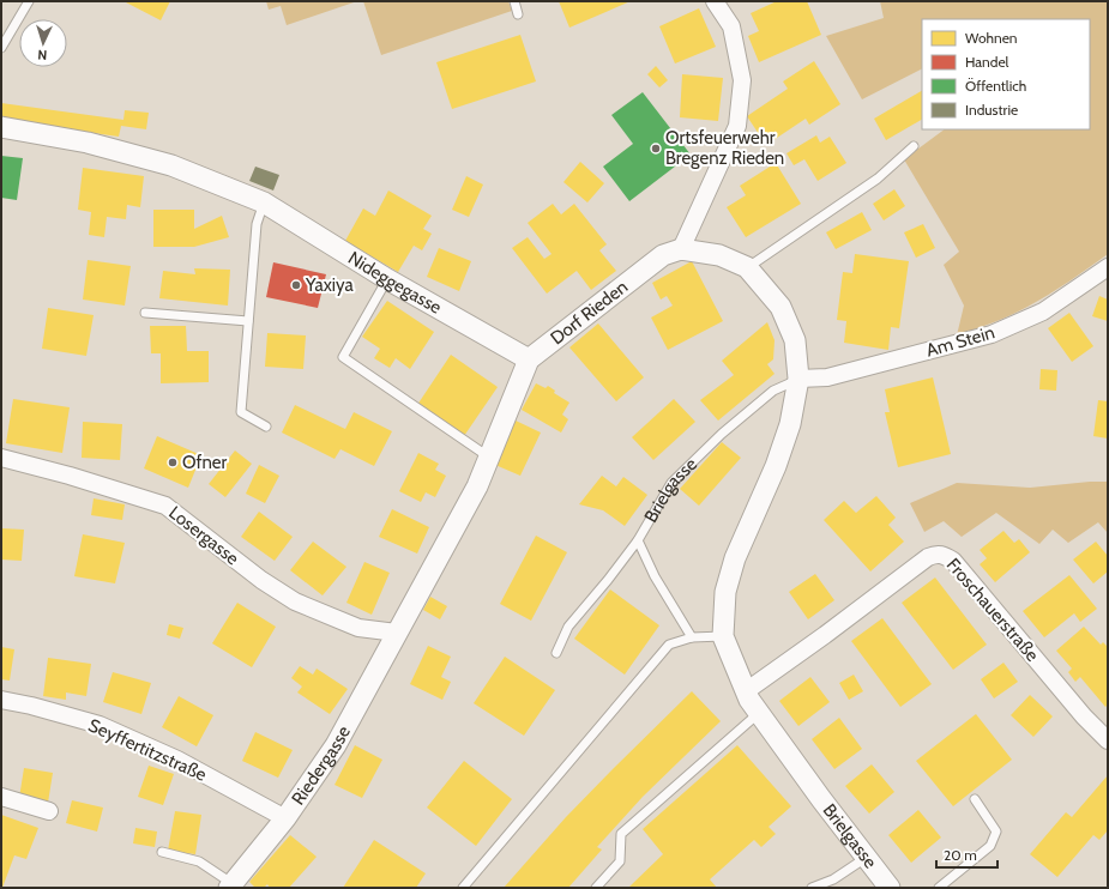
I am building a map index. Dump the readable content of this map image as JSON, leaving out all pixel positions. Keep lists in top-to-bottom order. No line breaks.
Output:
{"streets":{"street":["Nideggegasse","Dorf Rieden","Am Stein","Brielgasse","Losergasse","Froschauerstraße","Seyffertitzstraße","Riedergasse"]},"crossings":[["Nideggegasse","Dorf Rieden"],["Dorf Rieden","Brielgasse"],["Am Stein","Brielgasse"],["Brielgasse","Froschauerstraße"],["Losergasse","Riedergasse"],["Seyffertitzstraße","Riedergasse"]],"places":["Ortsfeuerwehr Bregenz Rieden","Yaxiya","Ofner"],"legend":["Wohnen","Handel","Öffentlich","Industrie"],"scale_bar":"20 m","north":"bottom"}
